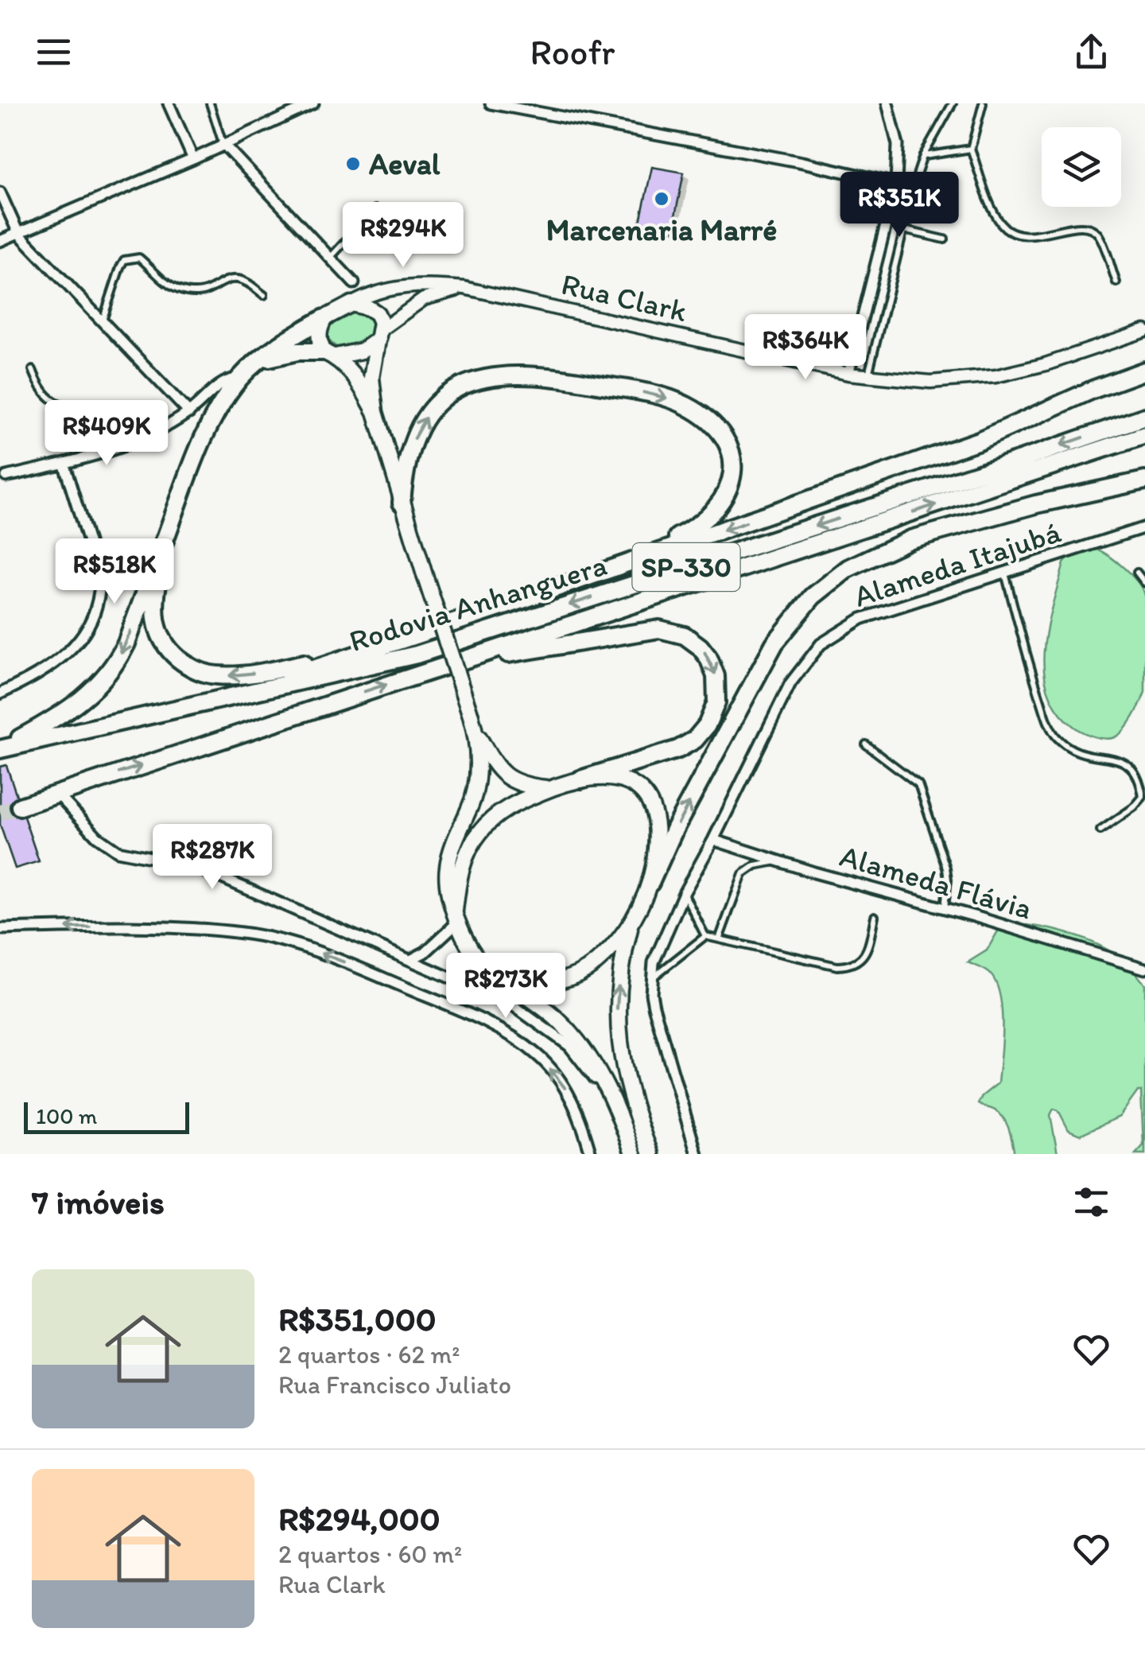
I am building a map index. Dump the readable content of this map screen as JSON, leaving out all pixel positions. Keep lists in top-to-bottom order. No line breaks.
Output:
{"streets":{"highway":["SP-330","Rodovia Anhanguera"],"street":["Rua Clark","Alameda Itajubá","Alameda Flávia"]},"crossings":[["Alameda Itajubá","Alameda Flávia"]],"places":["Aeval","Marcenaria Marré"],"scale_bar":"100 m","page":{"header":"Roofr","price":["R$351K","R$294K","R$364K","R$409K","R$518K","R$287K","R$273K"],"scale":"100 m","heading":"7 imóveis","list":[{"name":"R$351,000","note":"2 quartos · 62 m² · Rua Francisco Juliato"},{"name":"R$294,000","note":"2 quartos · 60 m² · Rua Clark"}]}}
